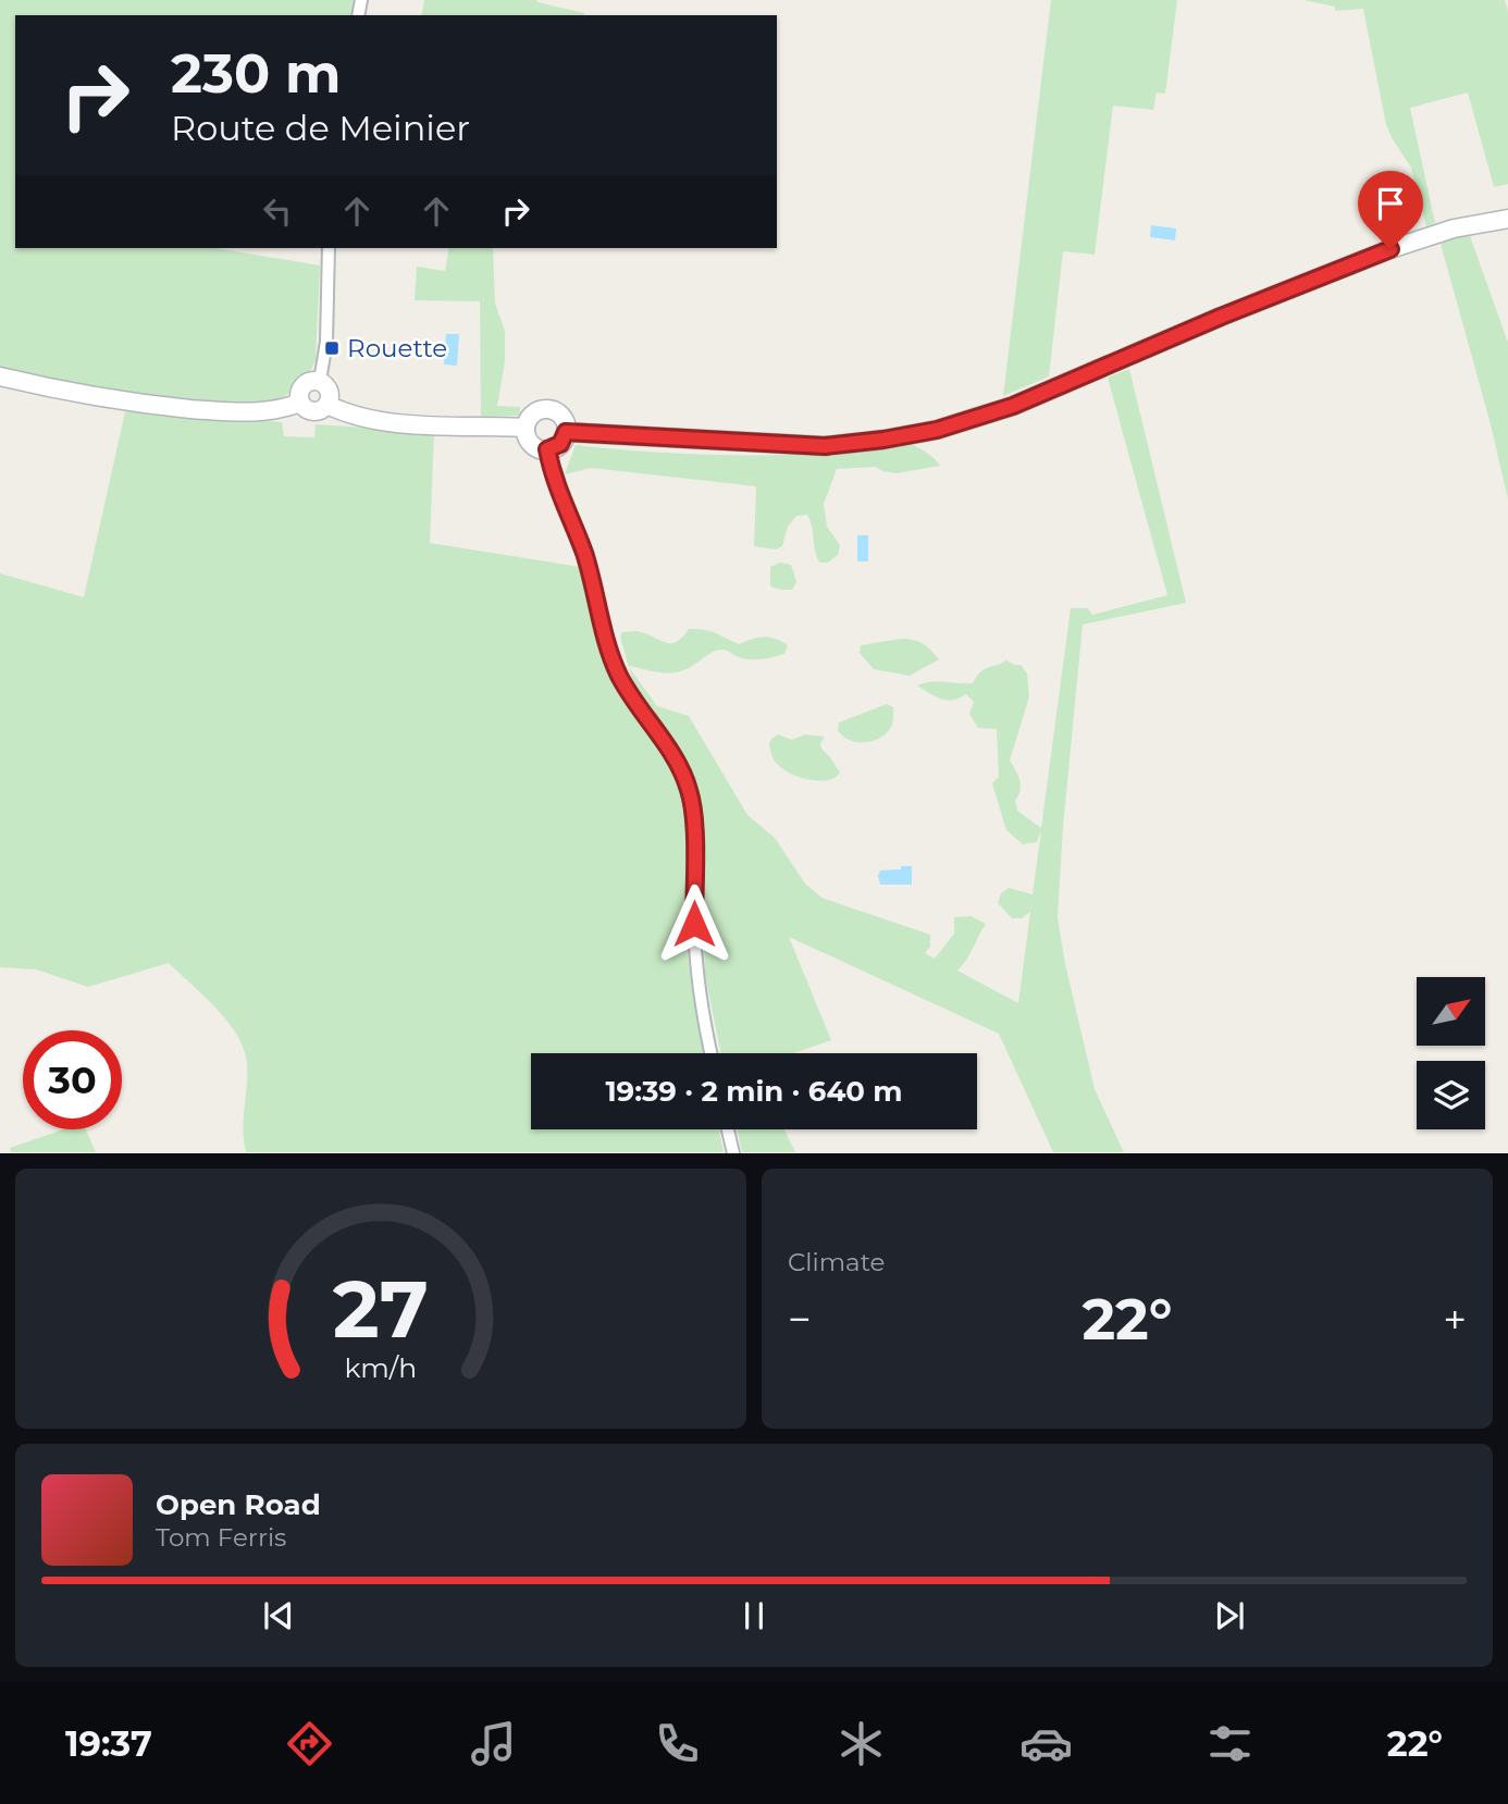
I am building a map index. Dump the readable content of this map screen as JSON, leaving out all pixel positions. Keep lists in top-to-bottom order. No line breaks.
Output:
{"places":{"transit":["Rouette"]},"north":"top right","page":{"turn":["230 m","Route de Meinier"],"limit":"30","trip":"19:39 · 2 min · 640 m","tile":"Climate","heat":["−","22°","+"],"song":["Open Road","Tom Ferris"],"tabs":["19:37","22°"],"gauge":["27","km/h"]}}
